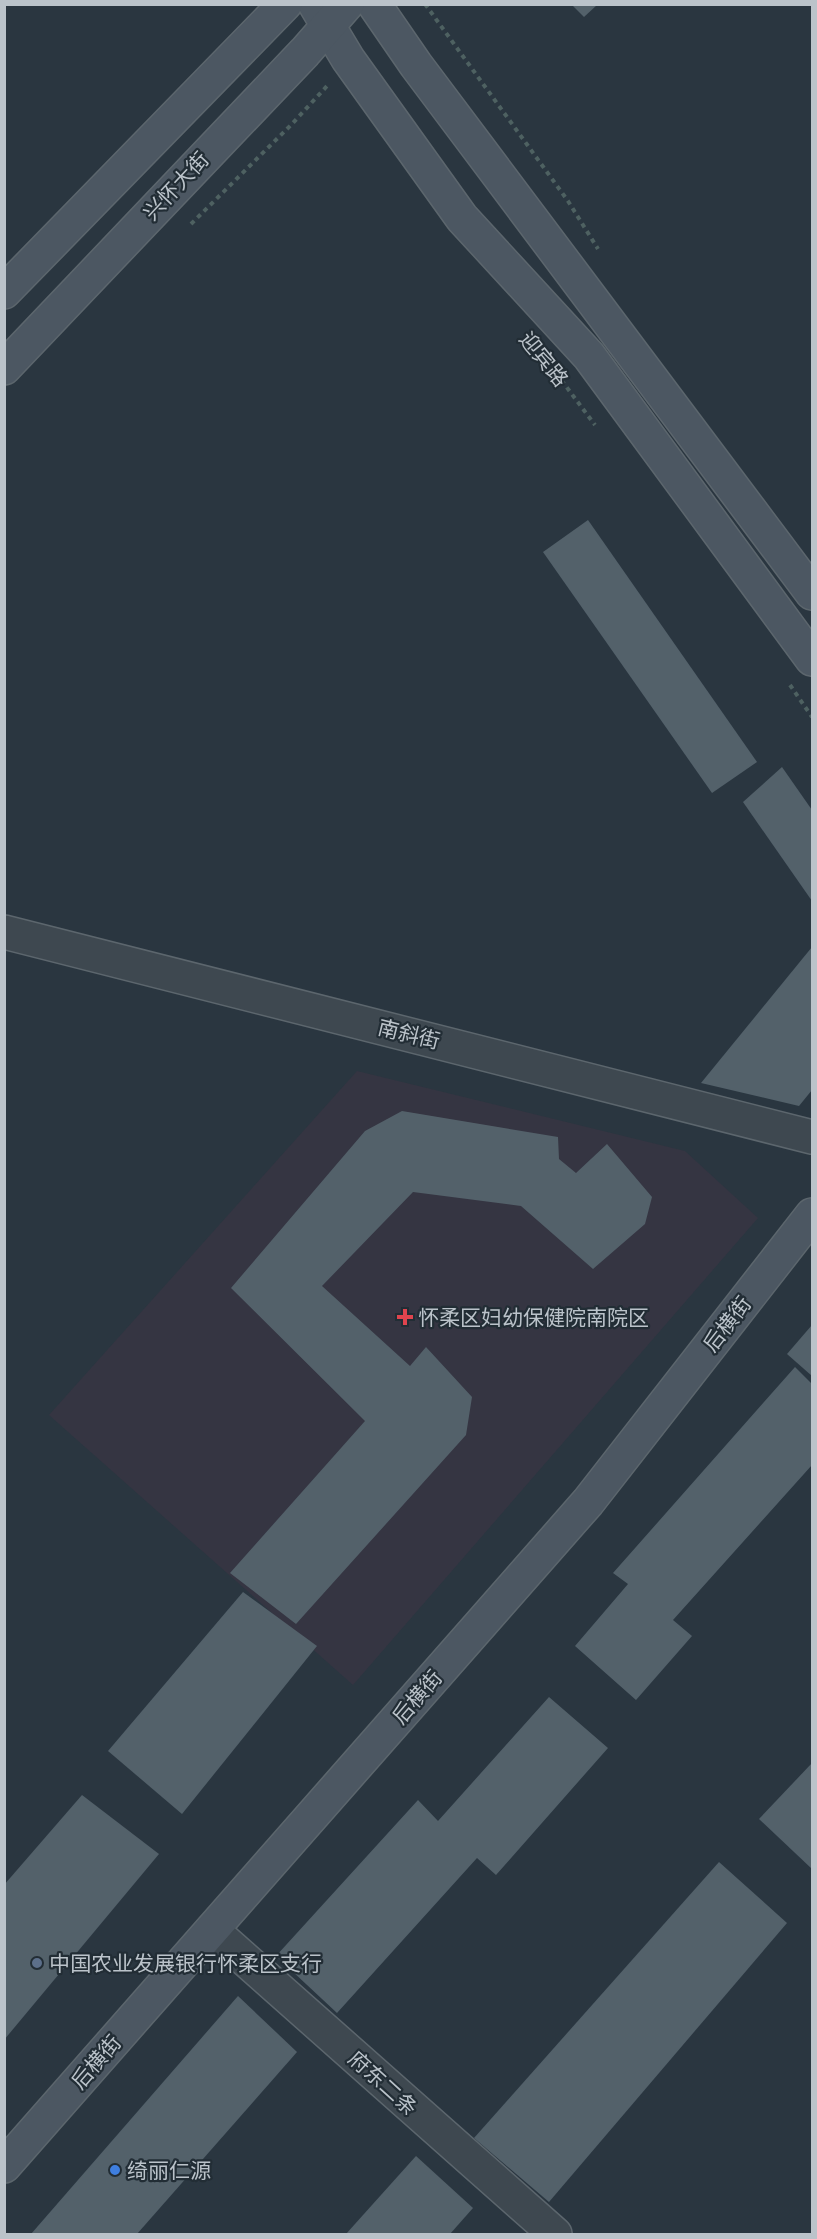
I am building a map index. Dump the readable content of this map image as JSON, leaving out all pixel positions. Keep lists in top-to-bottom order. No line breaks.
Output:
{"streets":{"main road":["兴怀大街","迎宾路","后横街"],"street":["南斜街","府东二条"]},"crossings":[["兴怀大街","迎宾路"],["后横街","府东二条"]],"places":{"health":["怀柔区妇幼保健院南院区"],"other":["中国农业发展银行怀柔区支行","绮丽仁源"]}}
